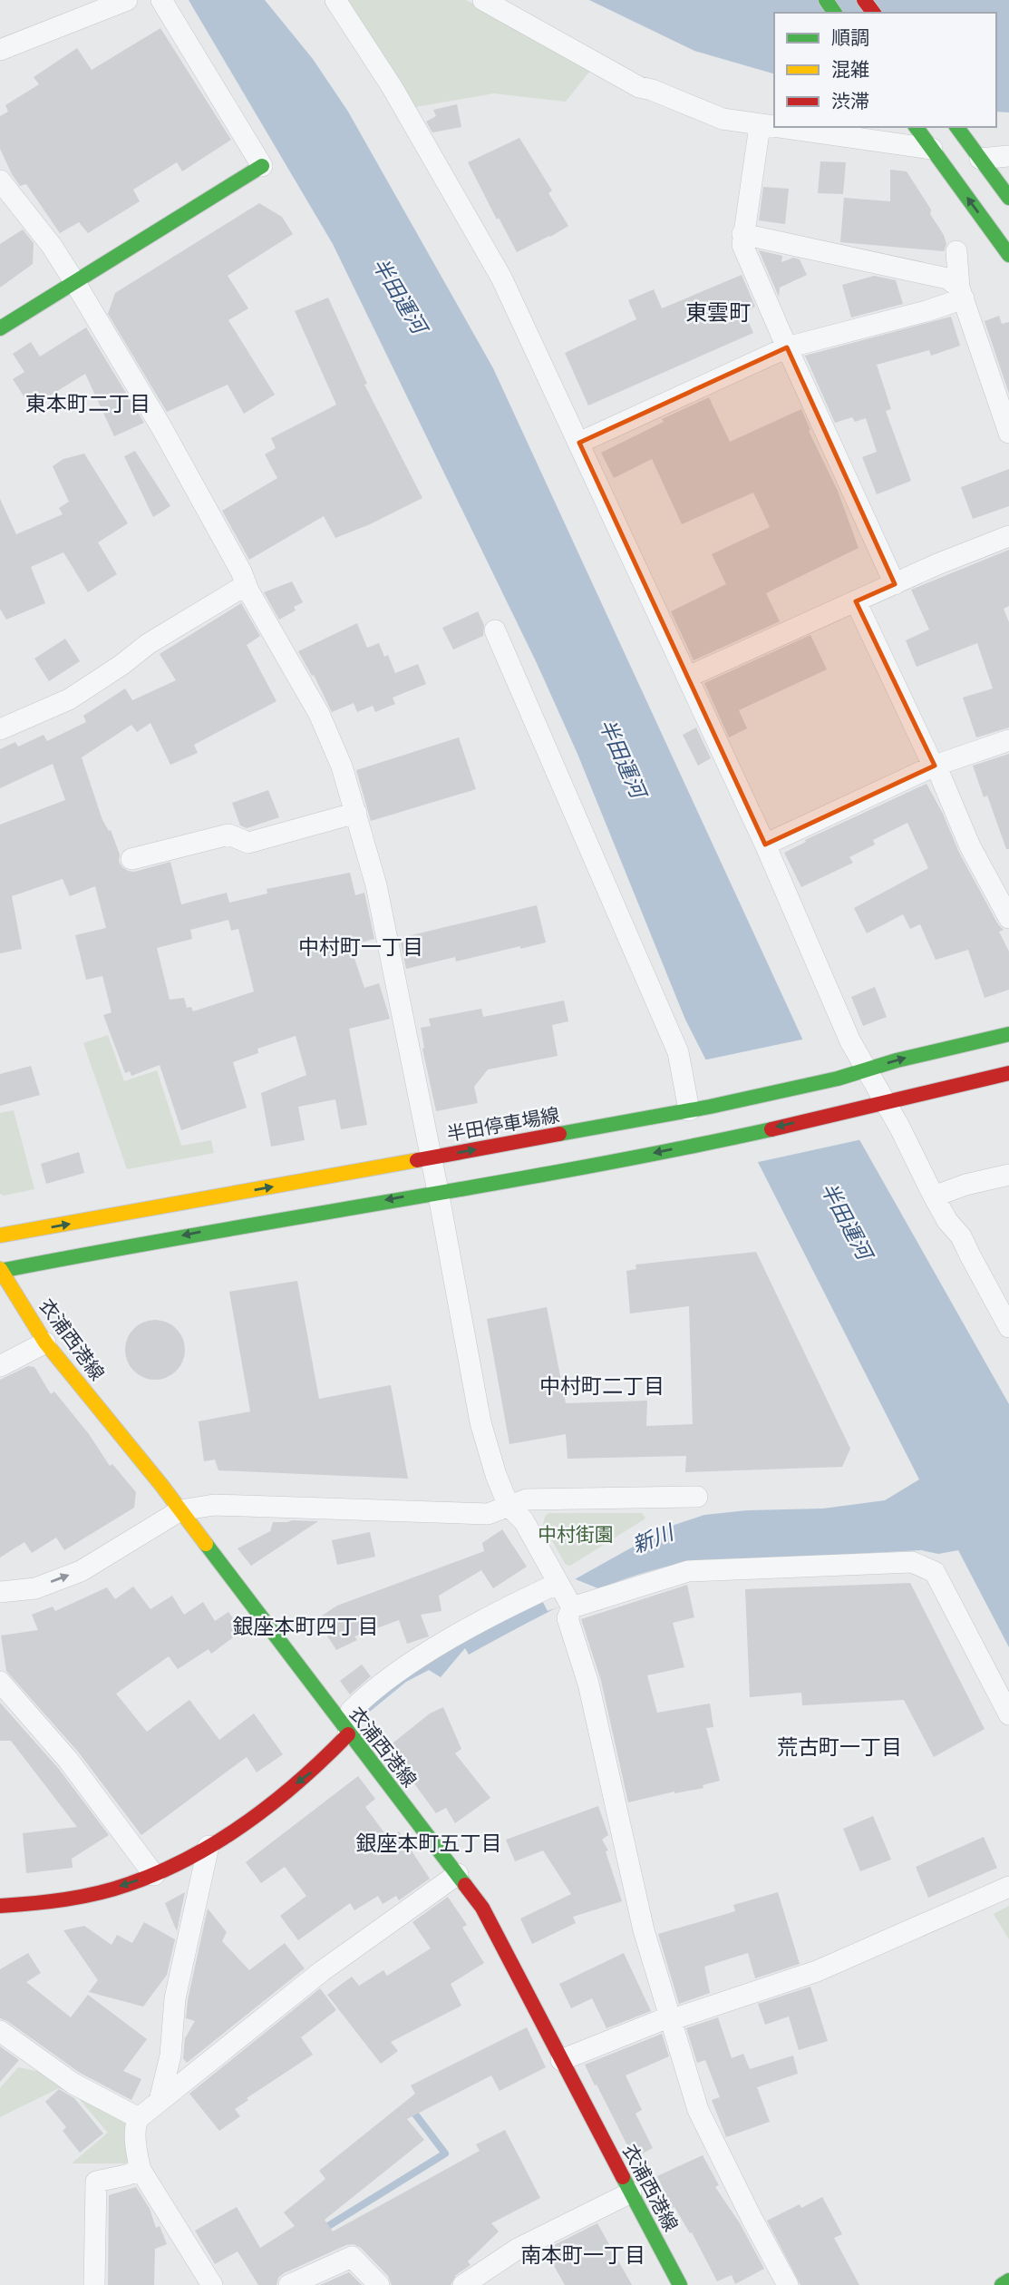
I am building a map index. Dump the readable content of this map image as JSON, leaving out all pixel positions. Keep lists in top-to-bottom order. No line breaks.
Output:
{"streets":{"main road":["半田停車場線","衣浦西港線"]},"districts":["東雲町","東本町二丁目","中村町一丁目","中村町二丁目","銀座本町四丁目","荒古町一丁目","銀座本町五丁目","南本町一丁目"],"water":["半田運河","新川"],"parks":["中村街園"],"legend":["順調","混雑","渋滞"]}
